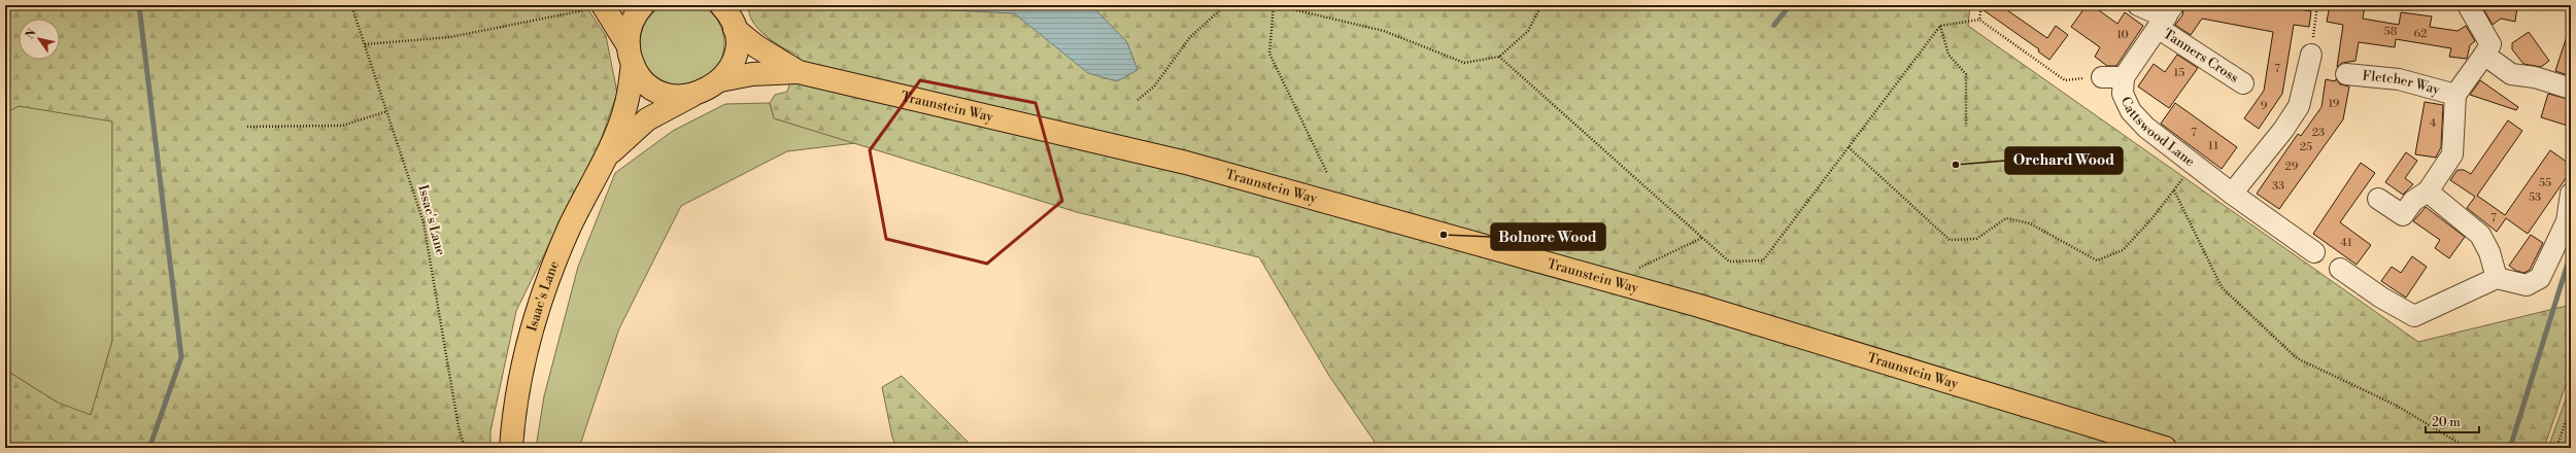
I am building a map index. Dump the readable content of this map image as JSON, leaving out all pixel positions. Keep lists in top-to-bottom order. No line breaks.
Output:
{"streets":{"main road":["Traunstein Way","Isaac's Lane"],"street":["Tanners Cross","Fletcher Way","Cattswood Lane"],"path":["Issac's Lane"]},"crossings":[["Tanners Cross","Cattswood Lane"]],"places":["Orchard Wood","Bolnore Wood"],"house_numbers":["58","62","10","7","15","19","9","4","7","23","11","25","29","55","33","53","7","41"],"scale_bar":"20 m","north":"top left"}
